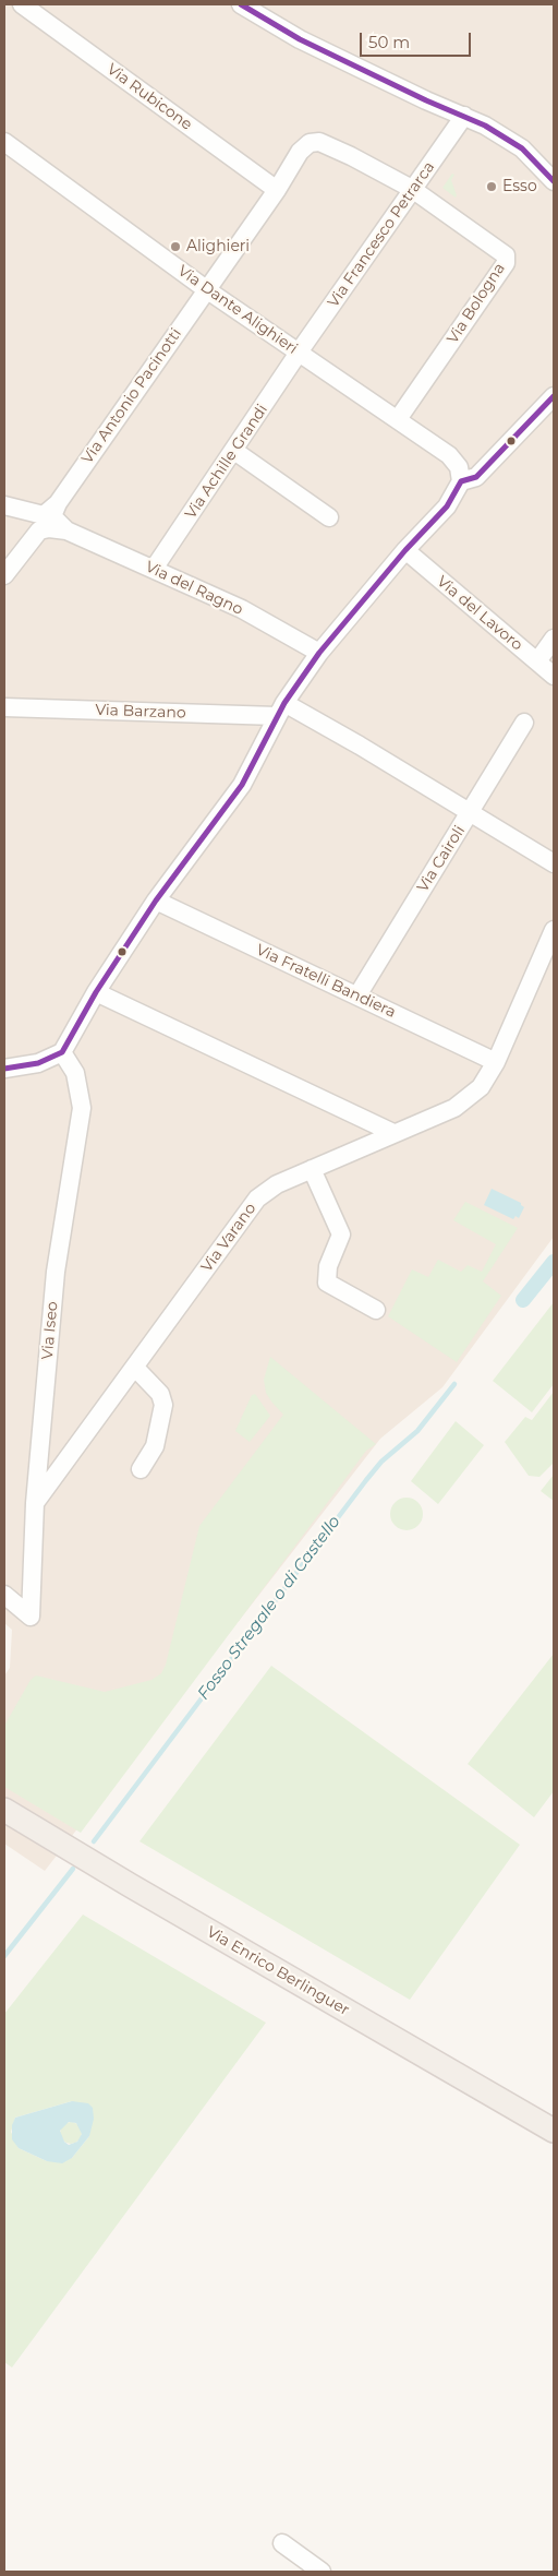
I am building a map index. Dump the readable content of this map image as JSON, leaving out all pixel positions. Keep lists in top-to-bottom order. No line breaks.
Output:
{"streets":{"main road":["Via Enrico Berlinguer"],"street":["Via Rubicone","Via Francesco Petrarca","Via Bologna","Via Dante Alighieri","Via Antonio Pacinotti","Via Achille Grandi","Via del Ragno","Via del Lavoro","Via Barzano","Via Cairoli","Via Fratelli Bandiera","Via Varano","Via Iseo"]},"crossings":[["Via Rubicone","Via Antonio Pacinotti"],["Via Francesco Petrarca","Via Bologna"],["Via Francesco Petrarca","Via Dante Alighieri"],["Via Francesco Petrarca","Via Antonio Pacinotti"],["Via Francesco Petrarca","Via Achille Grandi"],["Via Bologna","Via Dante Alighieri"],["Via Bologna","Via Antonio Pacinotti"],["Via Dante Alighieri","Via Antonio Pacinotti"],["Via Dante Alighieri","Via Achille Grandi"],["Via Achille Grandi","Via del Ragno"],["Via Cairoli","Via Fratelli Bandiera"],["Via Fratelli Bandiera","Via Varano"],["Via Varano","Via Iseo"]],"water":["Fosso Stregale o di Castello"],"places":["Esso","Alighieri"],"scale_bar":"50 m"}
